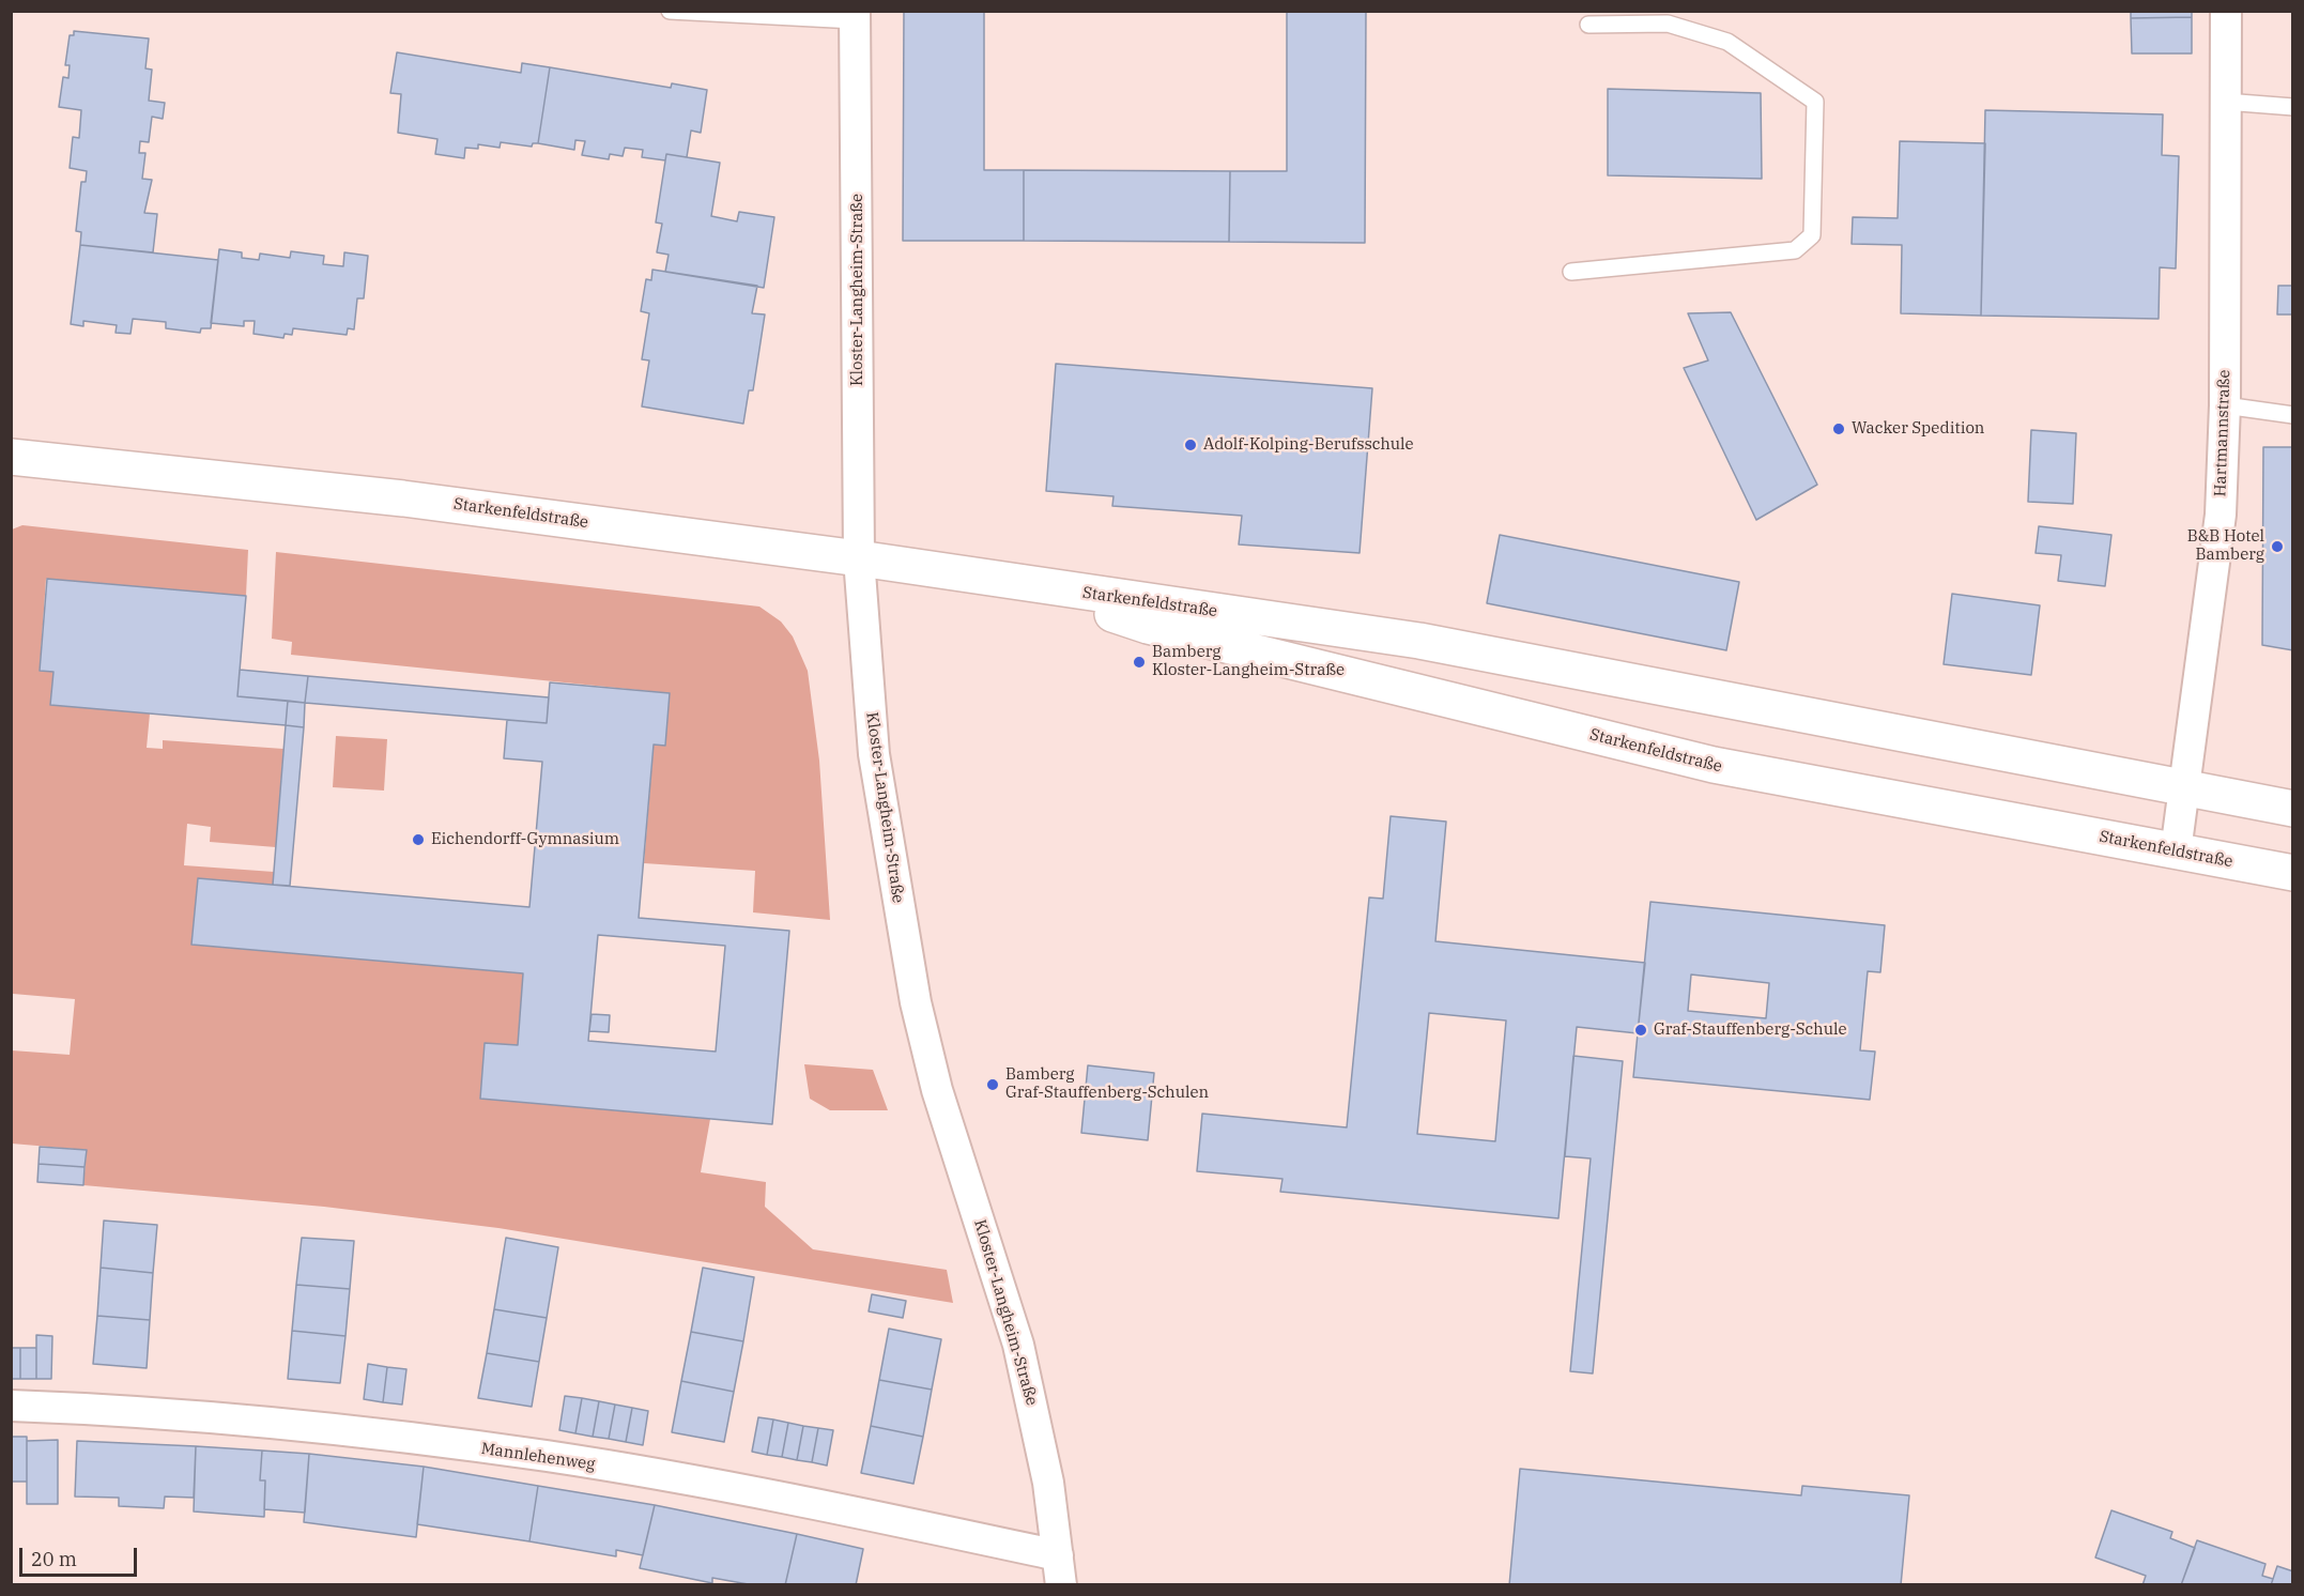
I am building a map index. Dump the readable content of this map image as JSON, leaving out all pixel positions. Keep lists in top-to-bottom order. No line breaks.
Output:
{"streets":{"street":["Kloster-Langheim-Straße","Hartmannstraße","Starkenfeldstraße","Mannlehenweg"]},"crossings":[["Kloster-Langheim-Straße","Starkenfeldstraße"],["Kloster-Langheim-Straße","Mannlehenweg"],["Hartmannstraße","Starkenfeldstraße"]],"places":["Wacker Spedition","Adolf-Kolping-Berufsschule","B&B Hotel Bamberg","Bamberg Kloster-Langheim-Straße","Eichendorff-Gymnasium","Graf-Stauffenberg-Schule","Bamberg Graf-Stauffenberg-Schulen"],"scale_bar":"20 m"}
